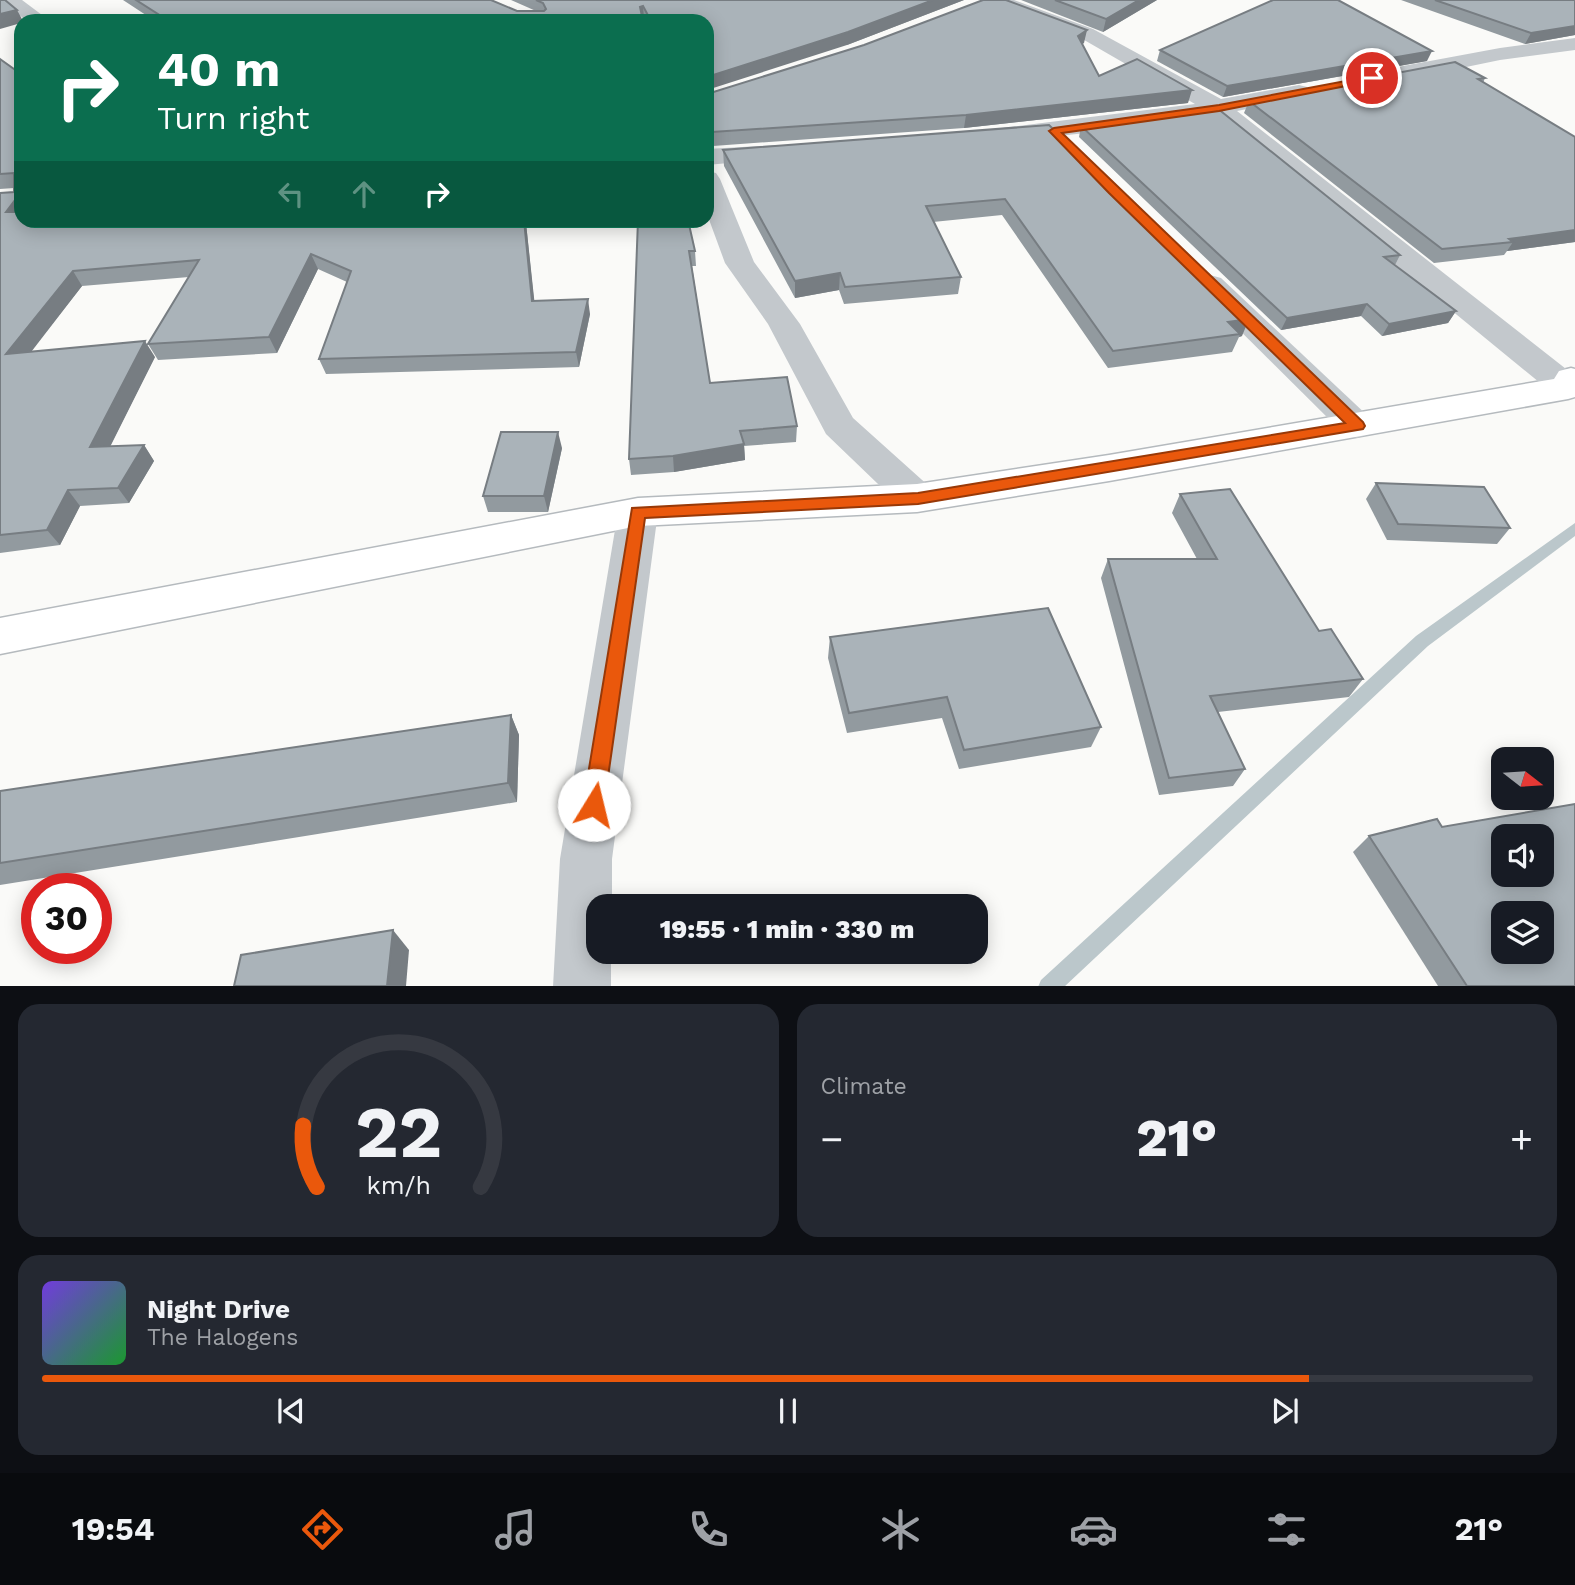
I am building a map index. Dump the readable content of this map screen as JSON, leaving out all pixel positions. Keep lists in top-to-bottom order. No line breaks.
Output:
{"north":"right","page":{"turn":["40 m","Turn right"],"limit":"30","trip":"19:55 · 1 min · 330 m","tile":"Climate","heat":["−","21°","+"],"song":["Night Drive","The Halogens"],"tabs":["19:54","21°"],"gauge":["22","km/h"]}}
